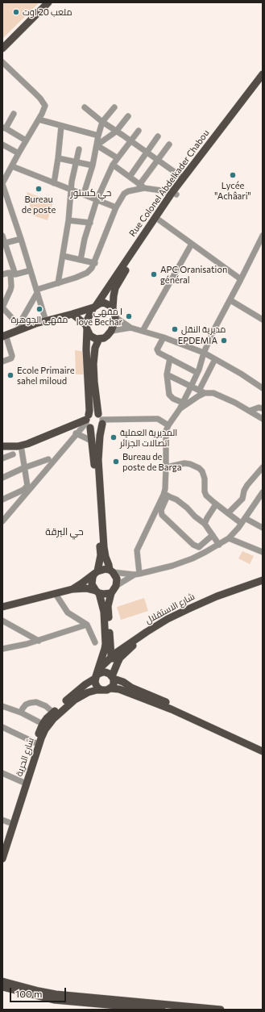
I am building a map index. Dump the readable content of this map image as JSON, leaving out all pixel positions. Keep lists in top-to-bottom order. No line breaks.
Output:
{"streets":{"main road":["Rue Colonel Abdelkader Chabou","شارع الاستقلال","شارع الحرية"]},"crossings":[["شارع الاستقلال","شارع الحرية"]],"districts":["حي كستور","حي البرقة"],"places":["ملعب 20 اوت","Lycée \"Achâari\"","Bureau de poste","APC Oranisation général","مقهى الجوهرة","مقهى I love Bechar","مديرية النقل","EPDEMIA","Ecole Primaire sahel miloud","المديرية العملية اتصالات الجزائر","Bureau de poste de Barga"],"scale_bar":"100 m"}
